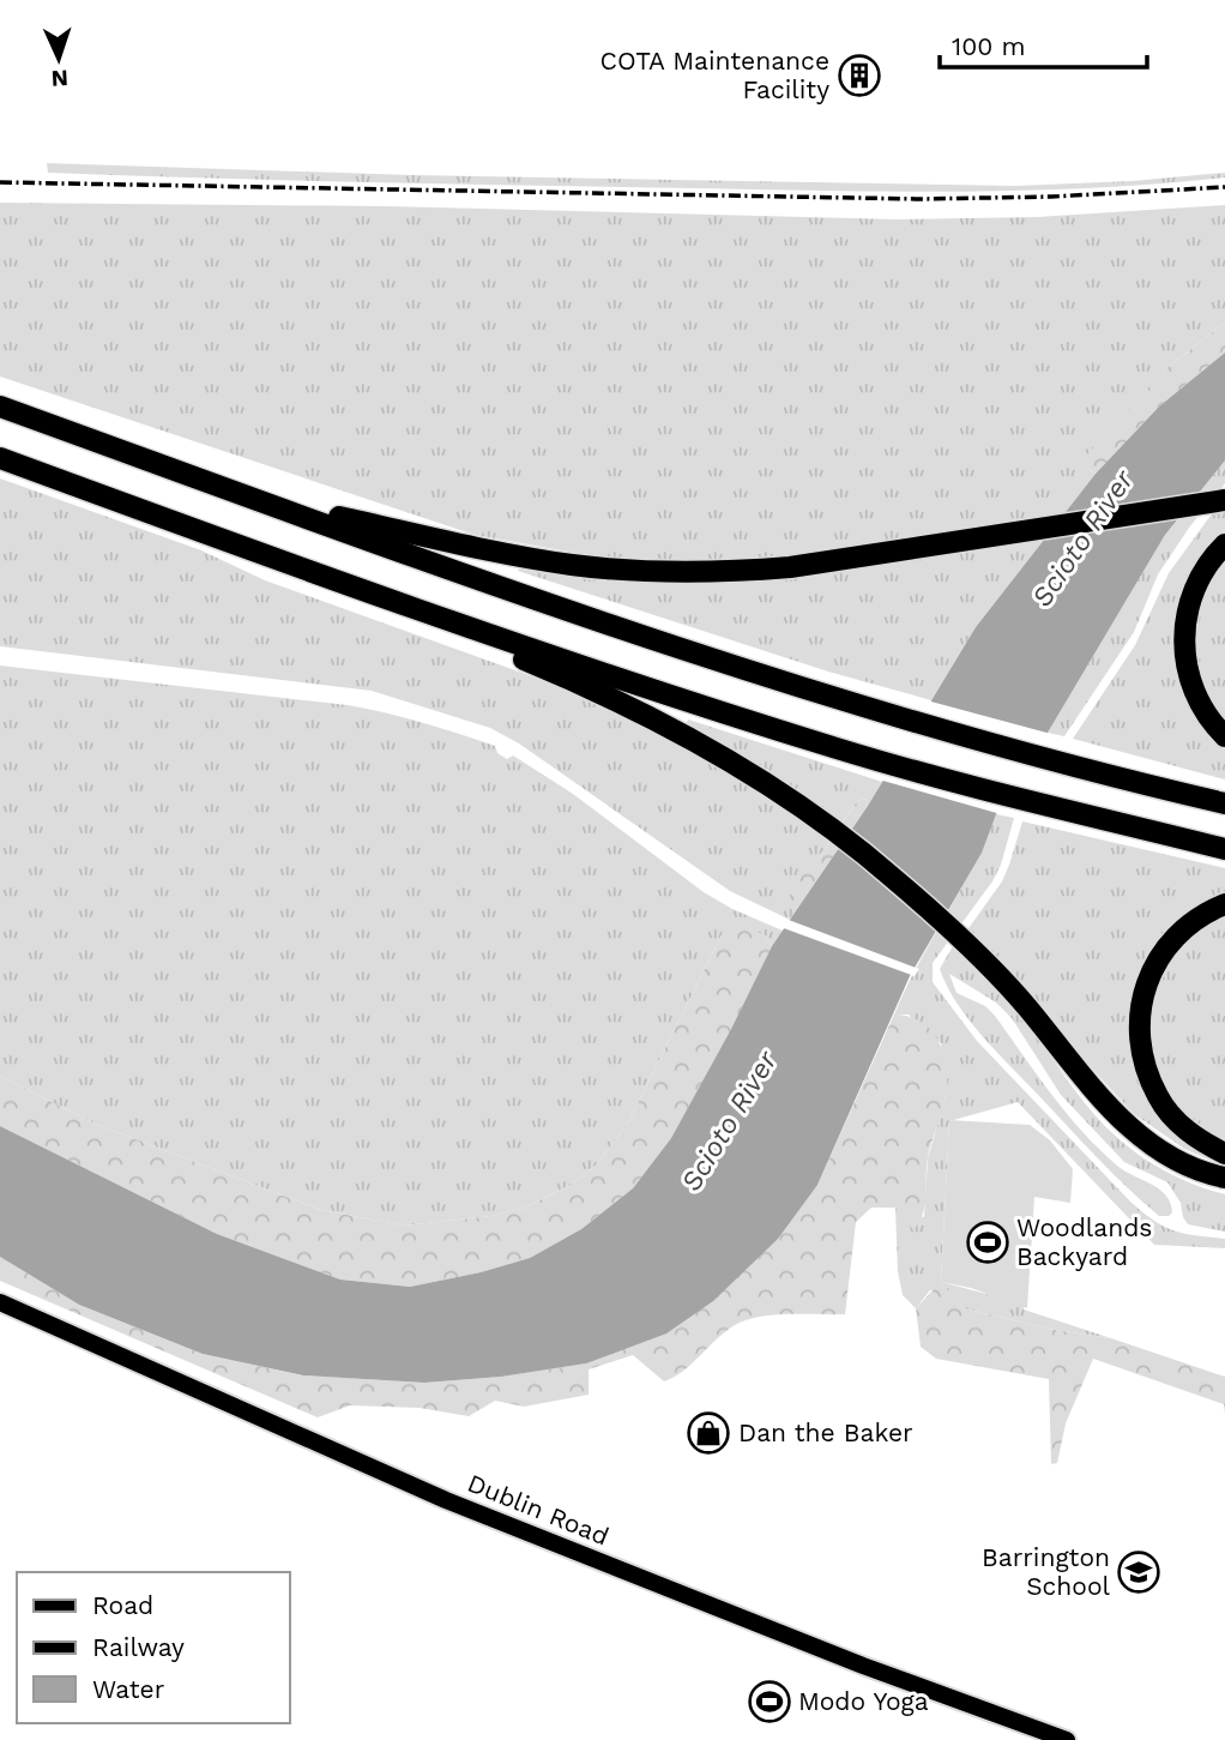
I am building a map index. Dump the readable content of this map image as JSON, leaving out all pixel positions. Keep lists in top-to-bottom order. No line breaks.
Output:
{"streets":{"main road":["Dublin Road"]},"water":["Scioto River"],"places":{"building":["COTA Maintenance Facility"],"sports":["Woodlands Backyard","Modo Yoga"],"shop":["Dan the Baker"],"school or university":["Barrington School"]},"legend":["Road","Railway","Water"],"scale_bar":"100 m","north":"bottom"}
